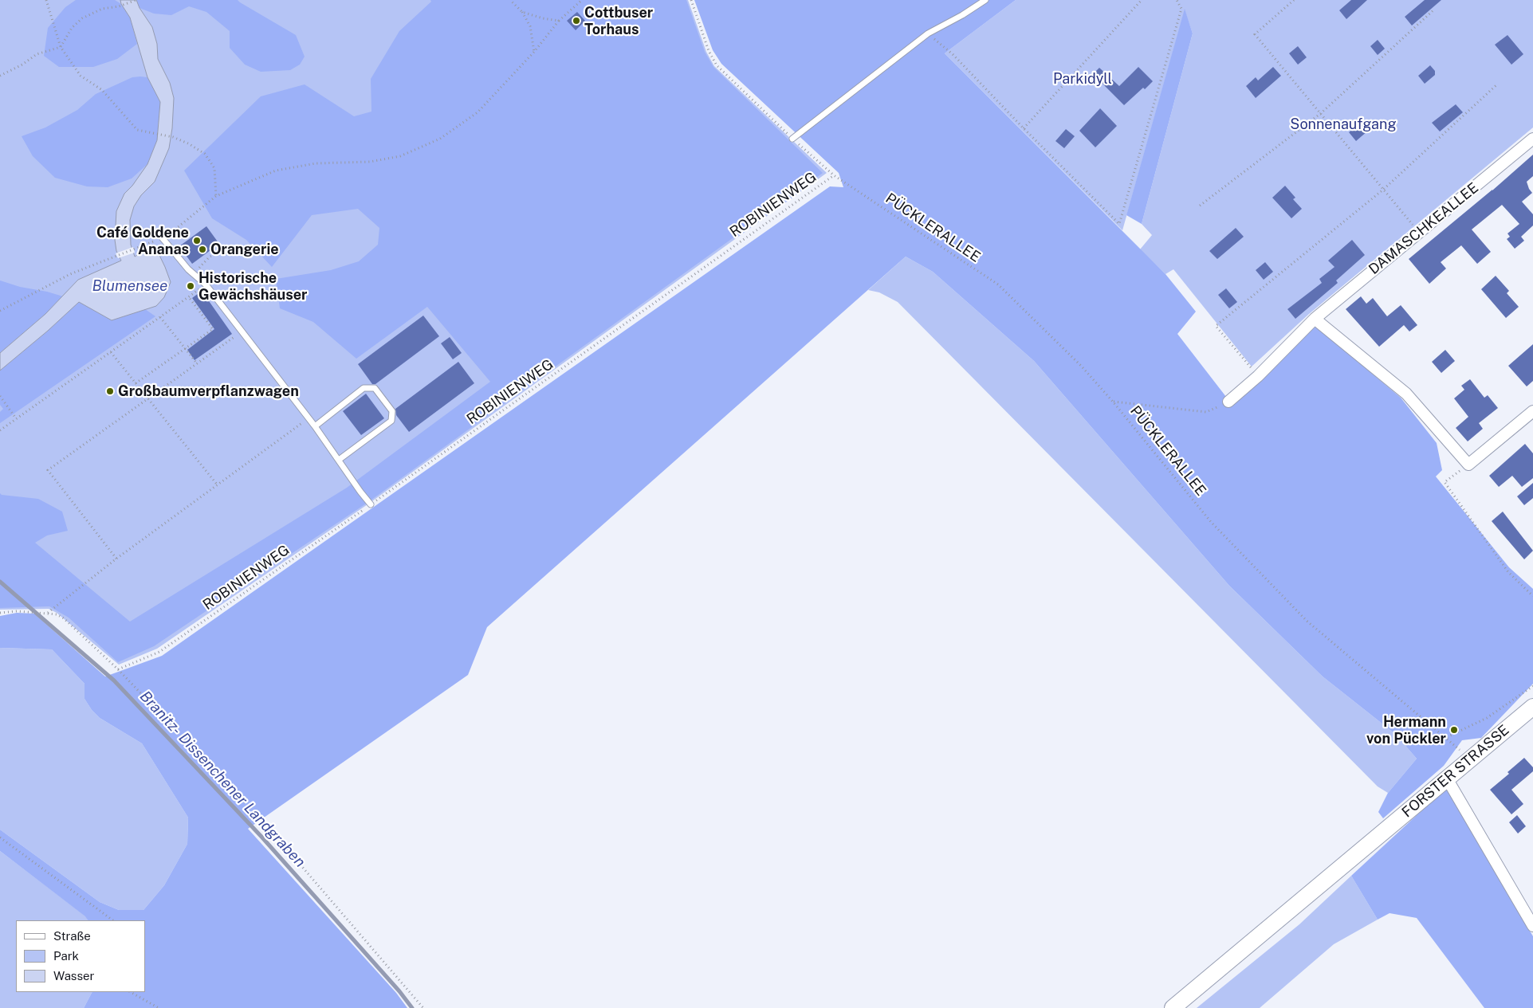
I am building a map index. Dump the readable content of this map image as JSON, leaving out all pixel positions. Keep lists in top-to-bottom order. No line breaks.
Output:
{"streets":{"main road":["FORSTER STRASSE"],"street":["DAMASCHKEALLEE"],"path":["ROBINIENWEG","PÜCKLERALLEE"]},"crossings":[["ROBINIENWEG","PÜCKLERALLEE"],["PÜCKLERALLEE","FORSTER STRASSE"]],"water":["Blumensee","Branitz- Dissenchener Landgraben"],"parks":["Parkidyll","Sonnenaufgang"],"places":["Cottbuser Torhaus","Café Goldene Ananas","Orangerie","Historische Gewächshäuser","Großbaumverpflanzwagen","Hermann von Pückler"],"legend":["Straße","Park","Wasser"]}
